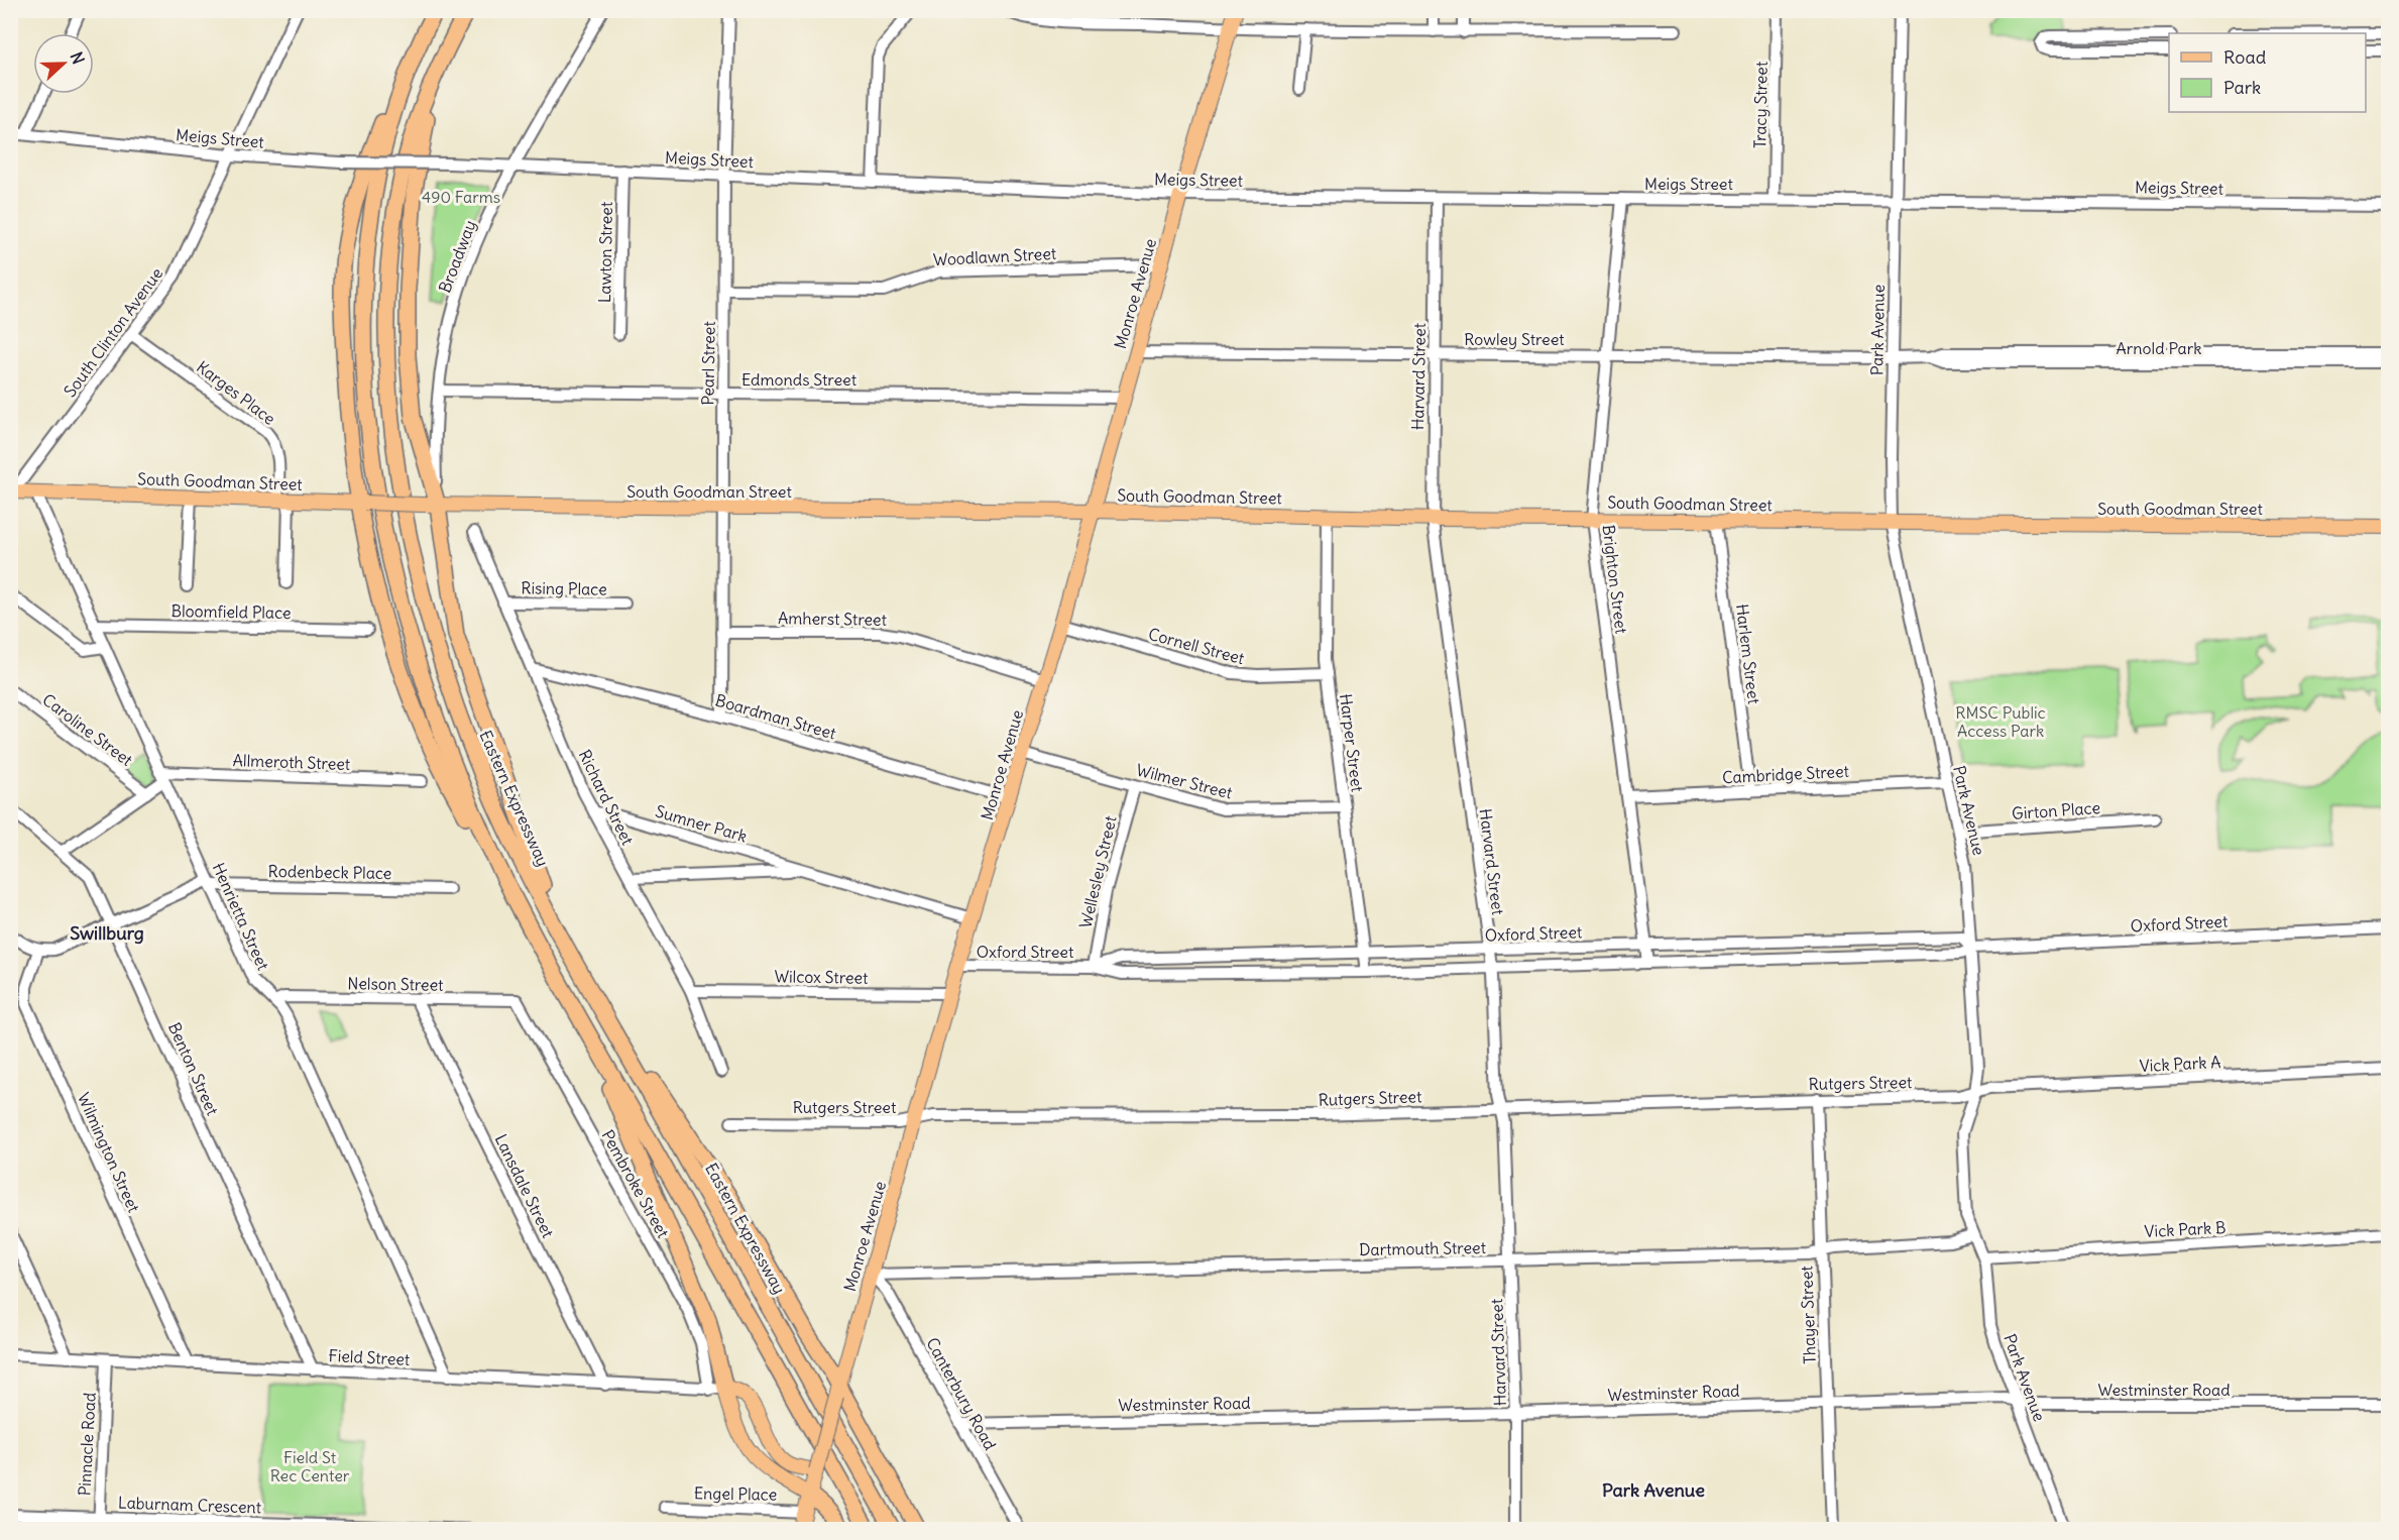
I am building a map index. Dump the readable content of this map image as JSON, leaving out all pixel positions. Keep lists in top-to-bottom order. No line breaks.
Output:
{"streets":{"highway":["Eastern Expressway"],"main road":["Monroe Avenue","South Goodman Street"],"street":["Tracy Street","Meigs Street","Lawton Street","Broadway","Woodlawn Street","Park Avenue","South Clinton Avenue","Rowley Street","Arnold Park","Pearl Street","Harvard Street","Edmonds Street","Karges Place","Brighton Street","Rising Place","Bloomfield Place","Amherst Street","Cornell Street","Harlem Street","Boardman Street","Caroline Street","Harper Street","Allmeroth Street","Cambridge Street","Wilmer Street","Richard Street","Girton Place","Sumner Park","Rodenbeck Place","Wellesley Street","Henrietta Street","Oxford Street","Wilcox Street","Nelson Street","Vick Park A","Benton Street","Rutgers Street","Wilmington Street","Pembroke Street","Lansdale Street","Vick Park B","Dartmouth Street","Thayer Street","Field Street","Westminster Road","Canterbury Road","Pinnacle Road","Engel Place","Laburnam Crescent"]},"crossings":[["Tracy Street","Meigs Street"],["Meigs Street","Lawton Street"],["Meigs Street","Broadway"],["Meigs Street","Monroe Avenue"],["Meigs Street","Park Avenue"],["Meigs Street","South Clinton Avenue"],["Meigs Street","Pearl Street"],["Meigs Street","Harvard Street"],["Meigs Street","Brighton Street"],["Broadway","Edmonds Street"],["Broadway","South Goodman Street"],["Woodlawn Street","Monroe Avenue"],["Woodlawn Street","Pearl Street"],["Monroe Avenue","Rowley Street"],["Monroe Avenue","Edmonds Street"],["Monroe Avenue","South Goodman Street"],["Monroe Avenue","Amherst Street"],["Monroe Avenue","Cornell Street"],["Monroe Avenue","Boardman Street"],["Monroe Avenue","Wilmer Street"],["Monroe Avenue","Sumner Park"],["Monroe Avenue","Oxford Street"],["Monroe Avenue","Wilcox Street"],["Monroe Avenue","Rutgers Street"],["Monroe Avenue","Dartmouth Street"],["Monroe Avenue","Canterbury Road"],["Monroe Avenue","Engel Place"],["Park Avenue","Rowley Street"],["Park Avenue","Arnold Park"],["Park Avenue","South Goodman Street"],["Park Avenue","Cambridge Street"],["Park Avenue","Girton Place"],["Park Avenue","Oxford Street"],["Park Avenue","Vick Park A"],["Park Avenue","Rutgers Street"],["Park Avenue","Vick Park B"],["Park Avenue","Dartmouth Street"],["Park Avenue","Westminster Road"],["South Clinton Avenue","Karges Place"],["South Clinton Avenue","South Goodman Street"],["Rowley Street","Arnold Park"],["Rowley Street","Harvard Street"],["Rowley Street","Brighton Street"],["Pearl Street","Edmonds Street"],["Pearl Street","South Goodman Street"],["Pearl Street","Amherst Street"],["Pearl Street","Boardman Street"],["Harvard Street","South Goodman Street"],["Harvard Street","Oxford Street"],["Harvard Street","Rutgers Street"],["Harvard Street","Dartmouth Street"],["Harvard Street","Westminster Road"],["Karges Place","South Goodman Street"],["South Goodman Street","Brighton Street"],["South Goodman Street","Harlem Street"],["South Goodman Street","Harper Street"],["South Goodman Street","Henrietta Street"],["Brighton Street","Cambridge Street"],["Brighton Street","Oxford Street"],["Rising Place","Richard Street"],["Bloomfield Place","Henrietta Street"],["Cornell Street","Harper Street"],["Harlem Street","Cambridge Street"],["Boardman Street","Richard Street"],["Harper Street","Wilmer Street"],["Harper Street","Oxford Street"],["Allmeroth Street","Henrietta Street"],["Wilmer Street","Wellesley Street"],["Richard Street","Sumner Park"],["Richard Street","Wilcox Street"],["Rodenbeck Place","Henrietta Street"],["Wellesley Street","Oxford Street"],["Henrietta Street","Nelson Street"],["Henrietta Street","Field Street"],["Nelson Street","Pembroke Street"],["Nelson Street","Lansdale Street"],["Vick Park A","Rutgers Street"],["Benton Street","Field Street"],["Rutgers Street","Thayer Street"],["Wilmington Street","Field Street"],["Pembroke Street","Field Street"],["Lansdale Street","Field Street"],["Dartmouth Street","Thayer Street"],["Dartmouth Street","Canterbury Road"],["Thayer Street","Westminster Road"],["Field Street","Pinnacle Road"],["Westminster Road","Canterbury Road"],["Pinnacle Road","Laburnam Crescent"]],"districts":["Swillburg","Park Avenue"],"parks":["490 Farms","RMSC Public Access Park","Field St Rec Center"],"legend":["Road","Park"],"north":"right"}
